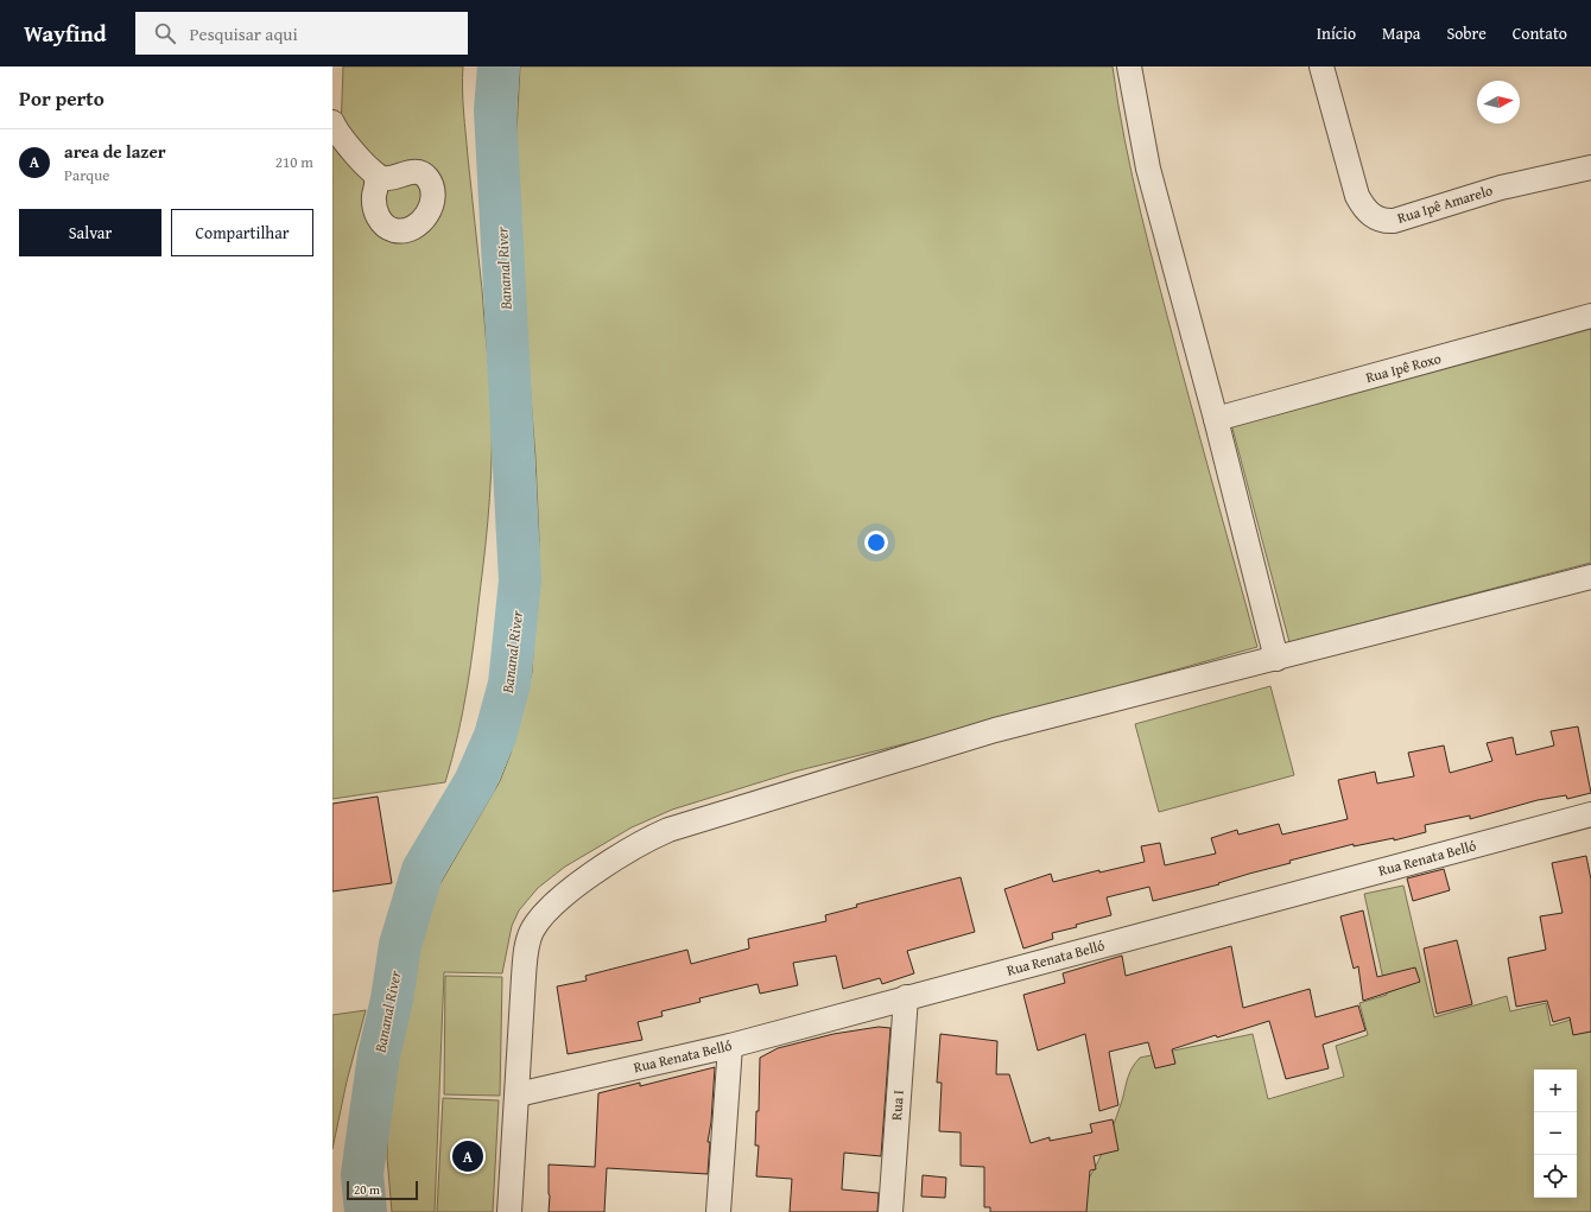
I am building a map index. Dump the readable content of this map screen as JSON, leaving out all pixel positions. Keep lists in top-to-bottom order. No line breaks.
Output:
{"streets":{"street":["Rua Ipê Amarelo","Rua Ipê Roxo","Rua Renata Belló","Rua I"]},"crossings":[["Rua Renata Belló","Rua I"]],"water":["Bananal River"],"scale_bar":"20 m","north":"right","page":{"header":"Wayfind","search":"Pesquisar aqui","nav":["Início","Mapa","Sobre","Contato"],"heading":"Por perto","list":[{"mark":"A","name":"area de lazer","note":"Parque","value":"210 m"}],"buttons":["Salvar","Compartilhar"],"map_buttons":["+","−"],"pins":"A","scale":"20 m"}}
